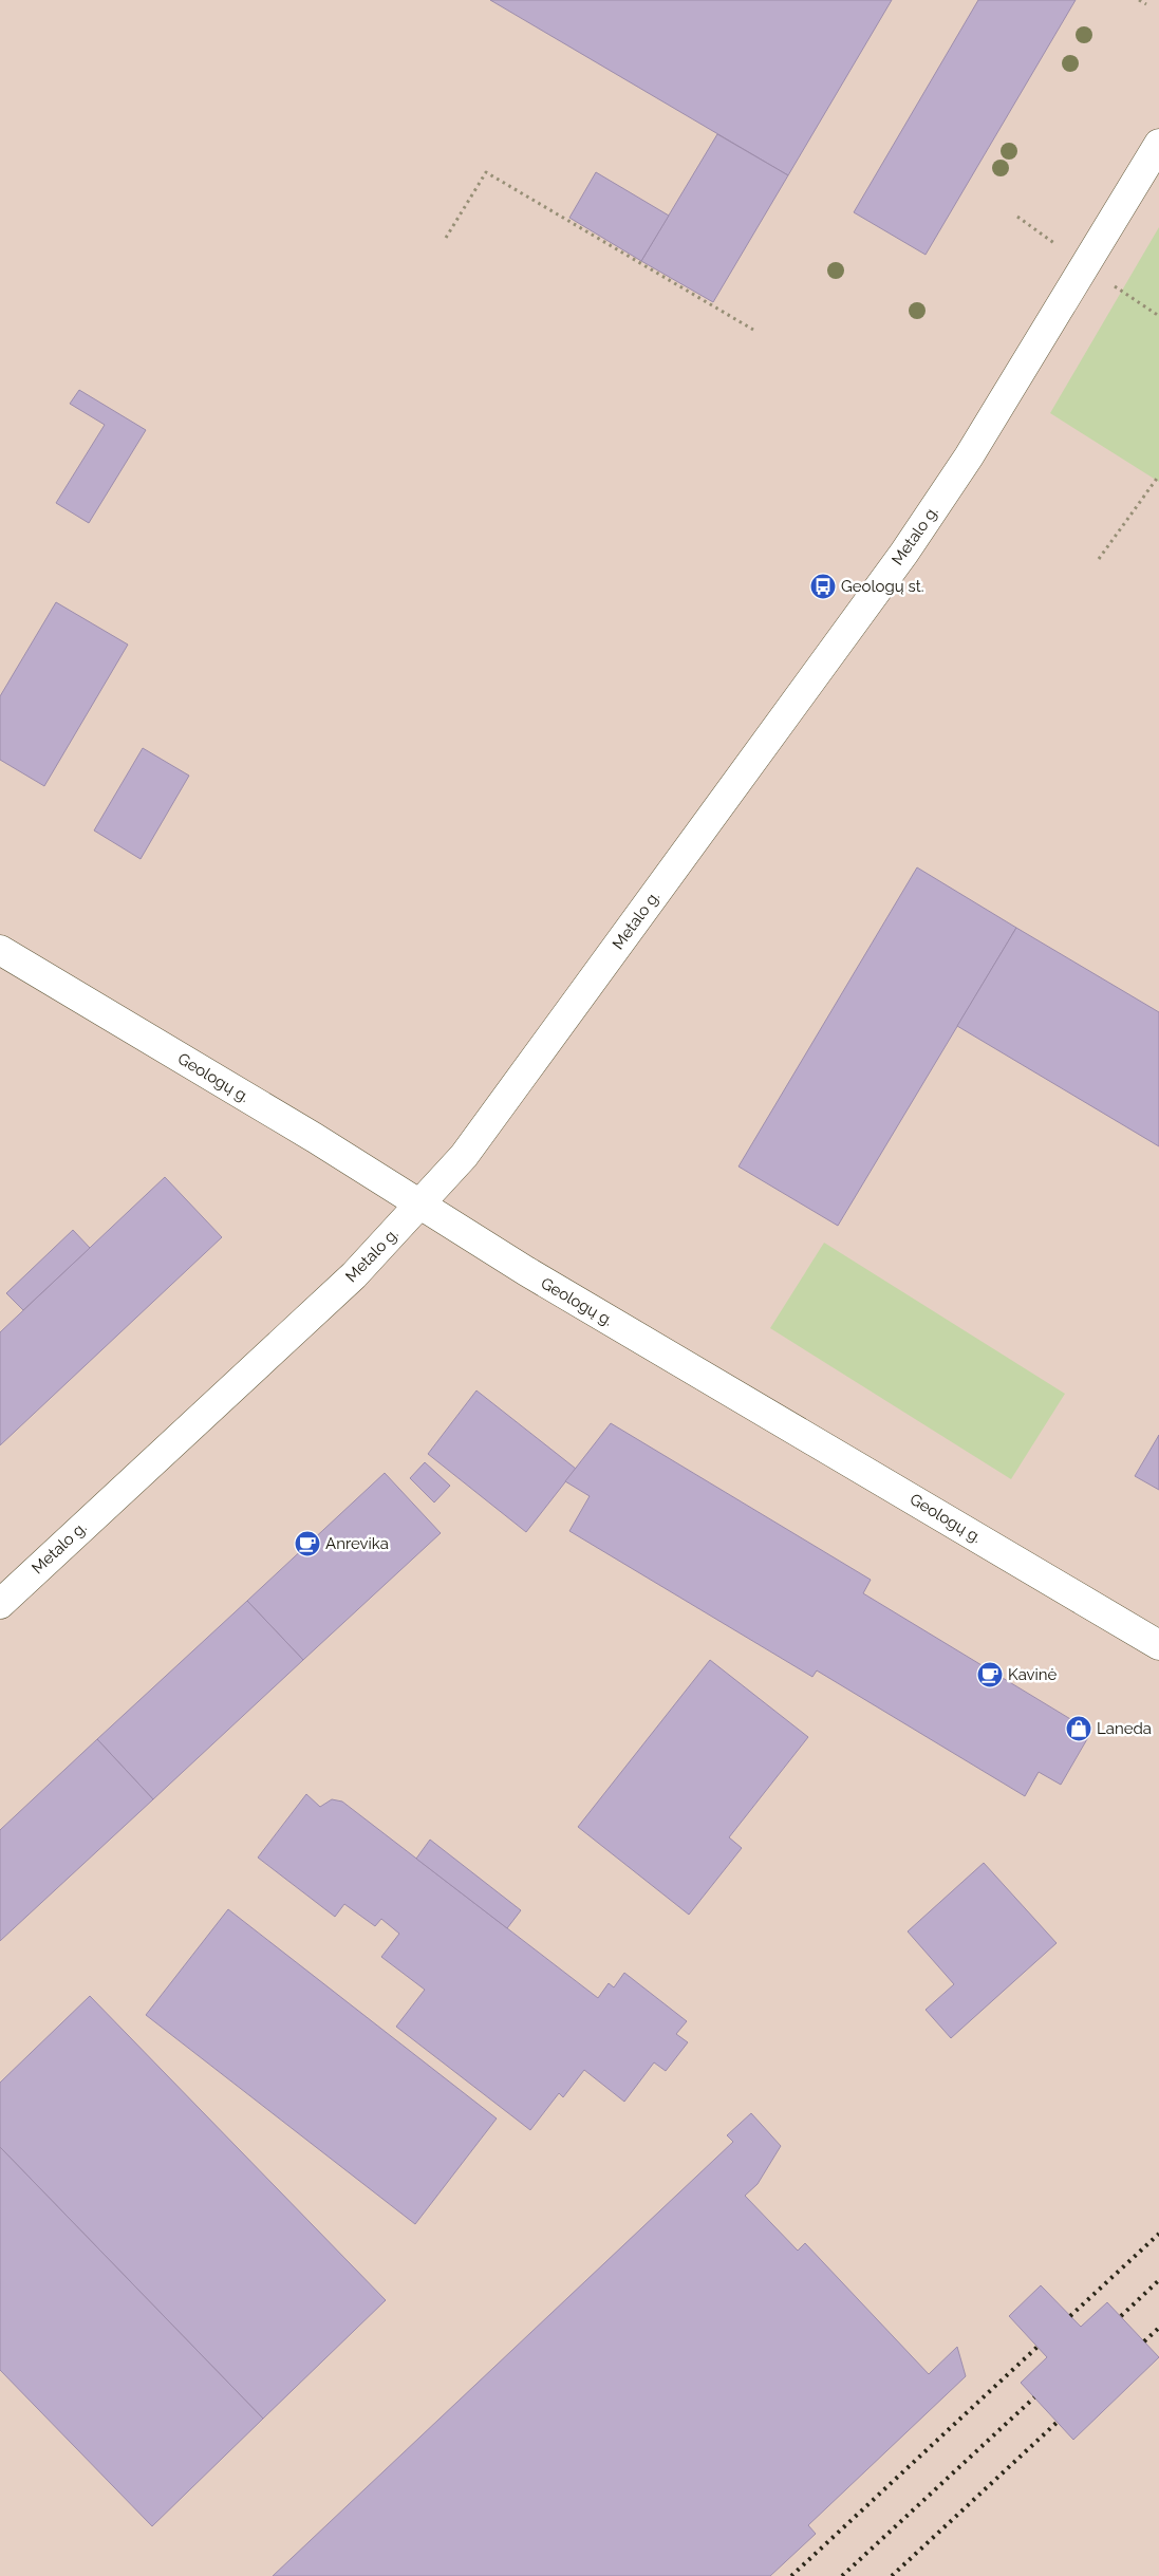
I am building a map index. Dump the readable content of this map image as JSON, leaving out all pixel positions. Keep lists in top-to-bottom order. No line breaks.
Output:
{"streets":{"street":["Metalo g.","Geologų g."]},"crossings":[["Metalo g.","Geologų g."]],"places":{"bus stop":["Geologų st."],"cafe":["Anrevika","Kavinė"],"shop":["Laneda"]}}
